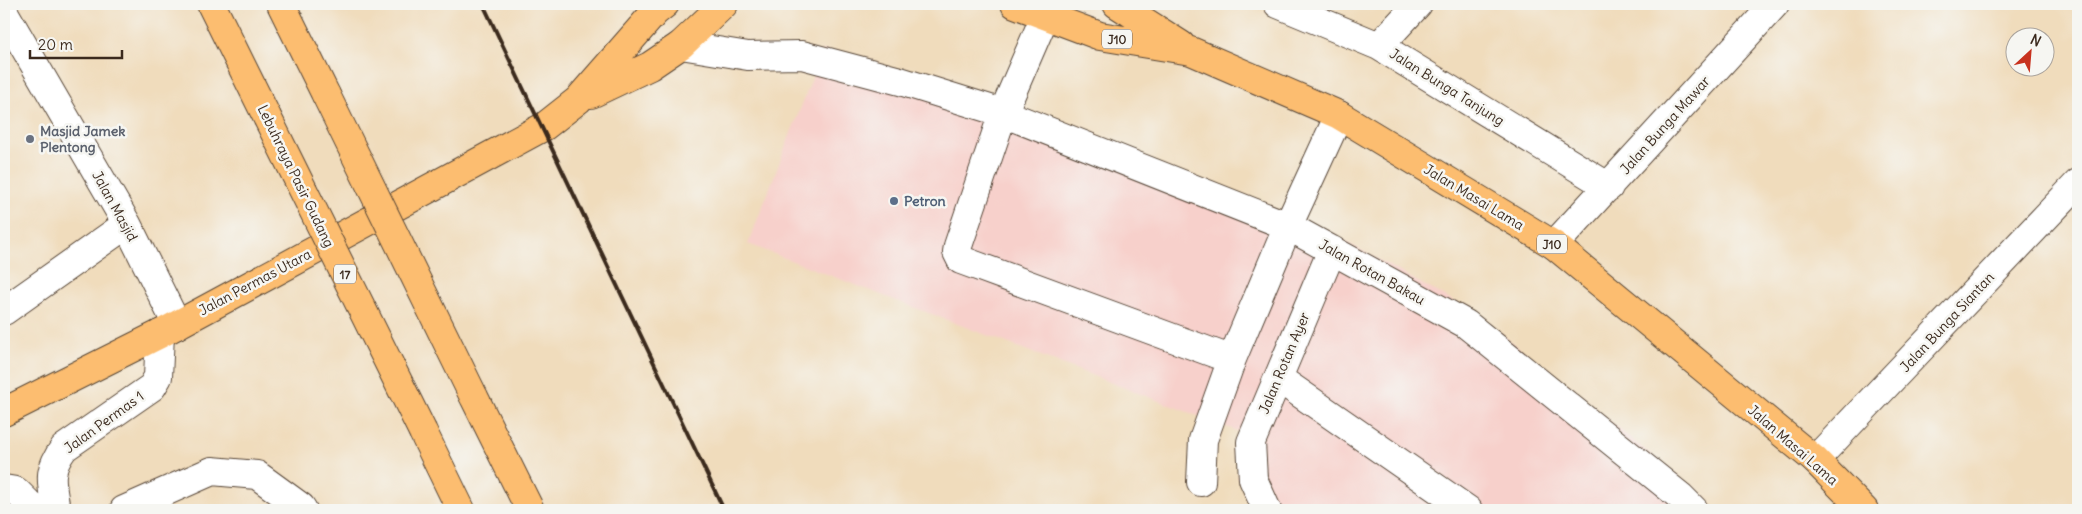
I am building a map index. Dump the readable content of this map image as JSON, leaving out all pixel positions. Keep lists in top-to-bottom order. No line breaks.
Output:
{"streets":{"main road":["J10","Lebuhraya Pasir Gudang","Jalan Masai Lama","17","Jalan Permas Utara"],"street":["Jalan Bunga Tanjung","Jalan Bunga Mawar","Jalan Masjid","Jalan Rotan Bakau","Jalan Bunga Siantan","Jalan Rotan Ayer","Jalan Permas 1"]},"crossings":[["Jalan Bunga Tanjung","Jalan Bunga Mawar"],["Jalan Bunga Mawar","Jalan Masai Lama"],["Jalan Masai Lama","Jalan Bunga Siantan"],["Jalan Masjid","Jalan Permas Utara"],["Jalan Masjid","Jalan Permas 1"],["Jalan Rotan Bakau","Jalan Permas Utara"],["Jalan Rotan Bakau","Jalan Rotan Ayer"],["Jalan Permas Utara","Jalan Permas 1"]],"places":["Masjid Jamek Plentong","Petron"],"scale_bar":"20 m","north":"top right"}
